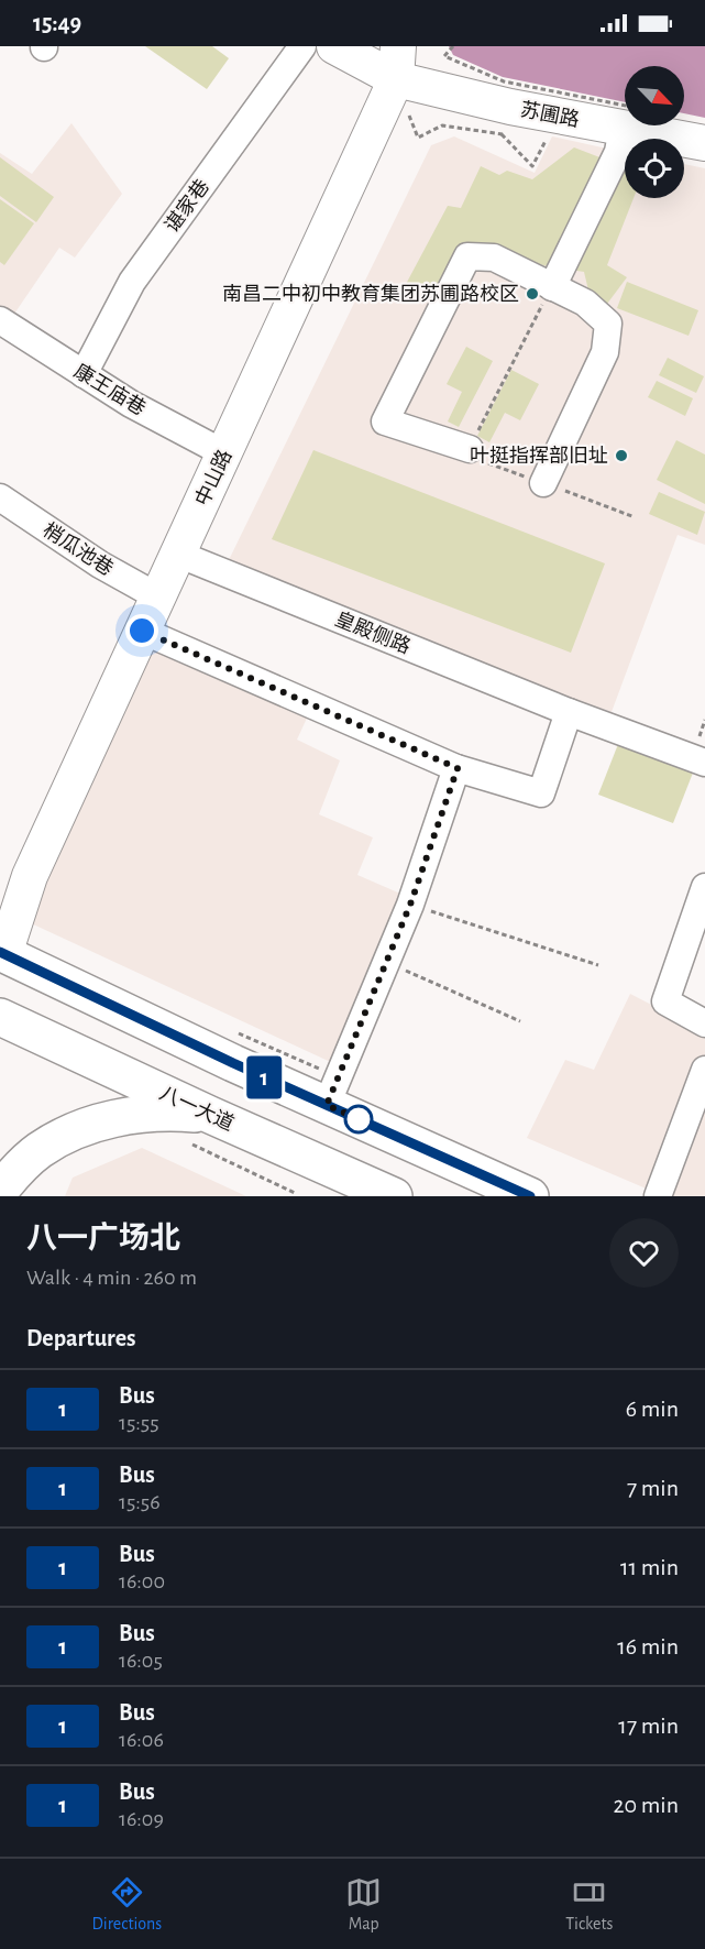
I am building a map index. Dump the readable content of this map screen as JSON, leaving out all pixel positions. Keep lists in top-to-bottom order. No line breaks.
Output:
{"streets":{"highway":["八一大道"],"main road":["苏圃路","中山路"],"street":["谌家巷","康王庙巷","梢瓜池巷","皇殿侧路"]},"crossings":[["苏圃路","中山路"],["谌家巷","康王庙巷"],["康王庙巷","中山路"],["中山路","梢瓜池巷"],["中山路","皇殿侧路"]],"places":["南昌二中初中教育集团苏圃路校区","叶挺指挥部旧址"],"lines":["bus line 1"],"north":"bottom right","page":{"status":"15:49","on_map":"1","heading":[["八一广场北","Walk · 4 min · 260 m"],"Departures"],"list":[{"mark":"1","name":"Bus","note":"15:55","value":"6 min"},{"mark":"1","name":"Bus","note":"15:56","value":"7 min"},{"mark":"1","name":"Bus","note":"16:00","value":"11 min"},{"mark":"1","name":"Bus","note":"16:05","value":"16 min"},{"mark":"1","name":"Bus","note":"16:06","value":"17 min"},{"mark":"1","name":"Bus","note":"16:09","value":"20 min"}],"tabs":["Directions","Map","Tickets"]}}
